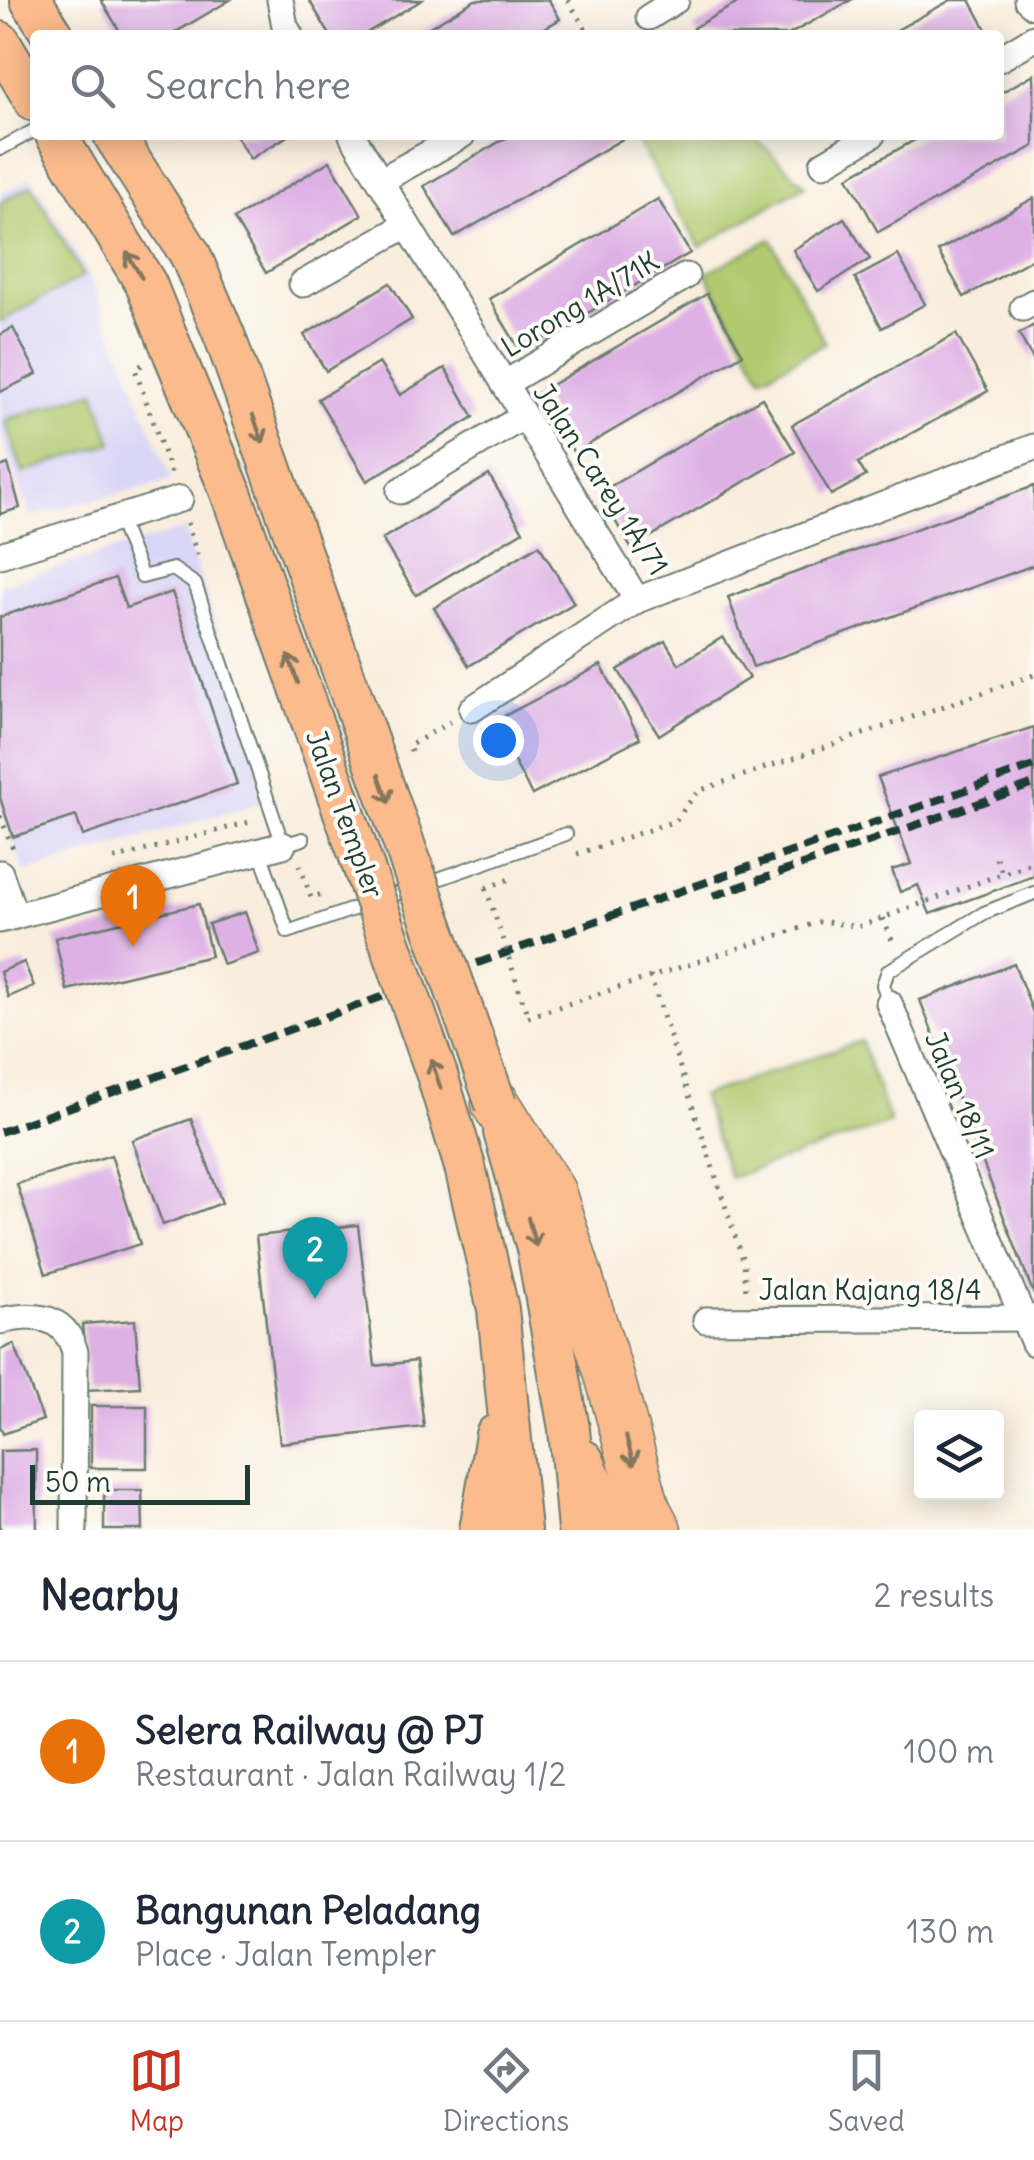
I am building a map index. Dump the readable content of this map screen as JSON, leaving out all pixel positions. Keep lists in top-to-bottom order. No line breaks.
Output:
{"streets":{"main road":["Jalan Templer"],"street":["Lorong 1A/71K","Jalan Carey 1A/71","Jalan 18/11","Jalan Kajang 18/4"]},"crossings":[["Lorong 1A/71K","Jalan Carey 1A/71"],["Jalan 18/11","Jalan Kajang 18/4"]],"scale_bar":"50 m","page":{"search":"Search here","pins":["1","2"],"scale":"50 m","heading":["Nearby","2 results"],"list":[{"mark":"1","name":"Selera Railway @ PJ","note":"Restaurant · Jalan Railway 1/2","value":"100 m"},{"mark":"2","name":"Bangunan Peladang","note":"Place · Jalan Templer","value":"130 m"}],"nav":["Map","Directions","Saved"]}}
